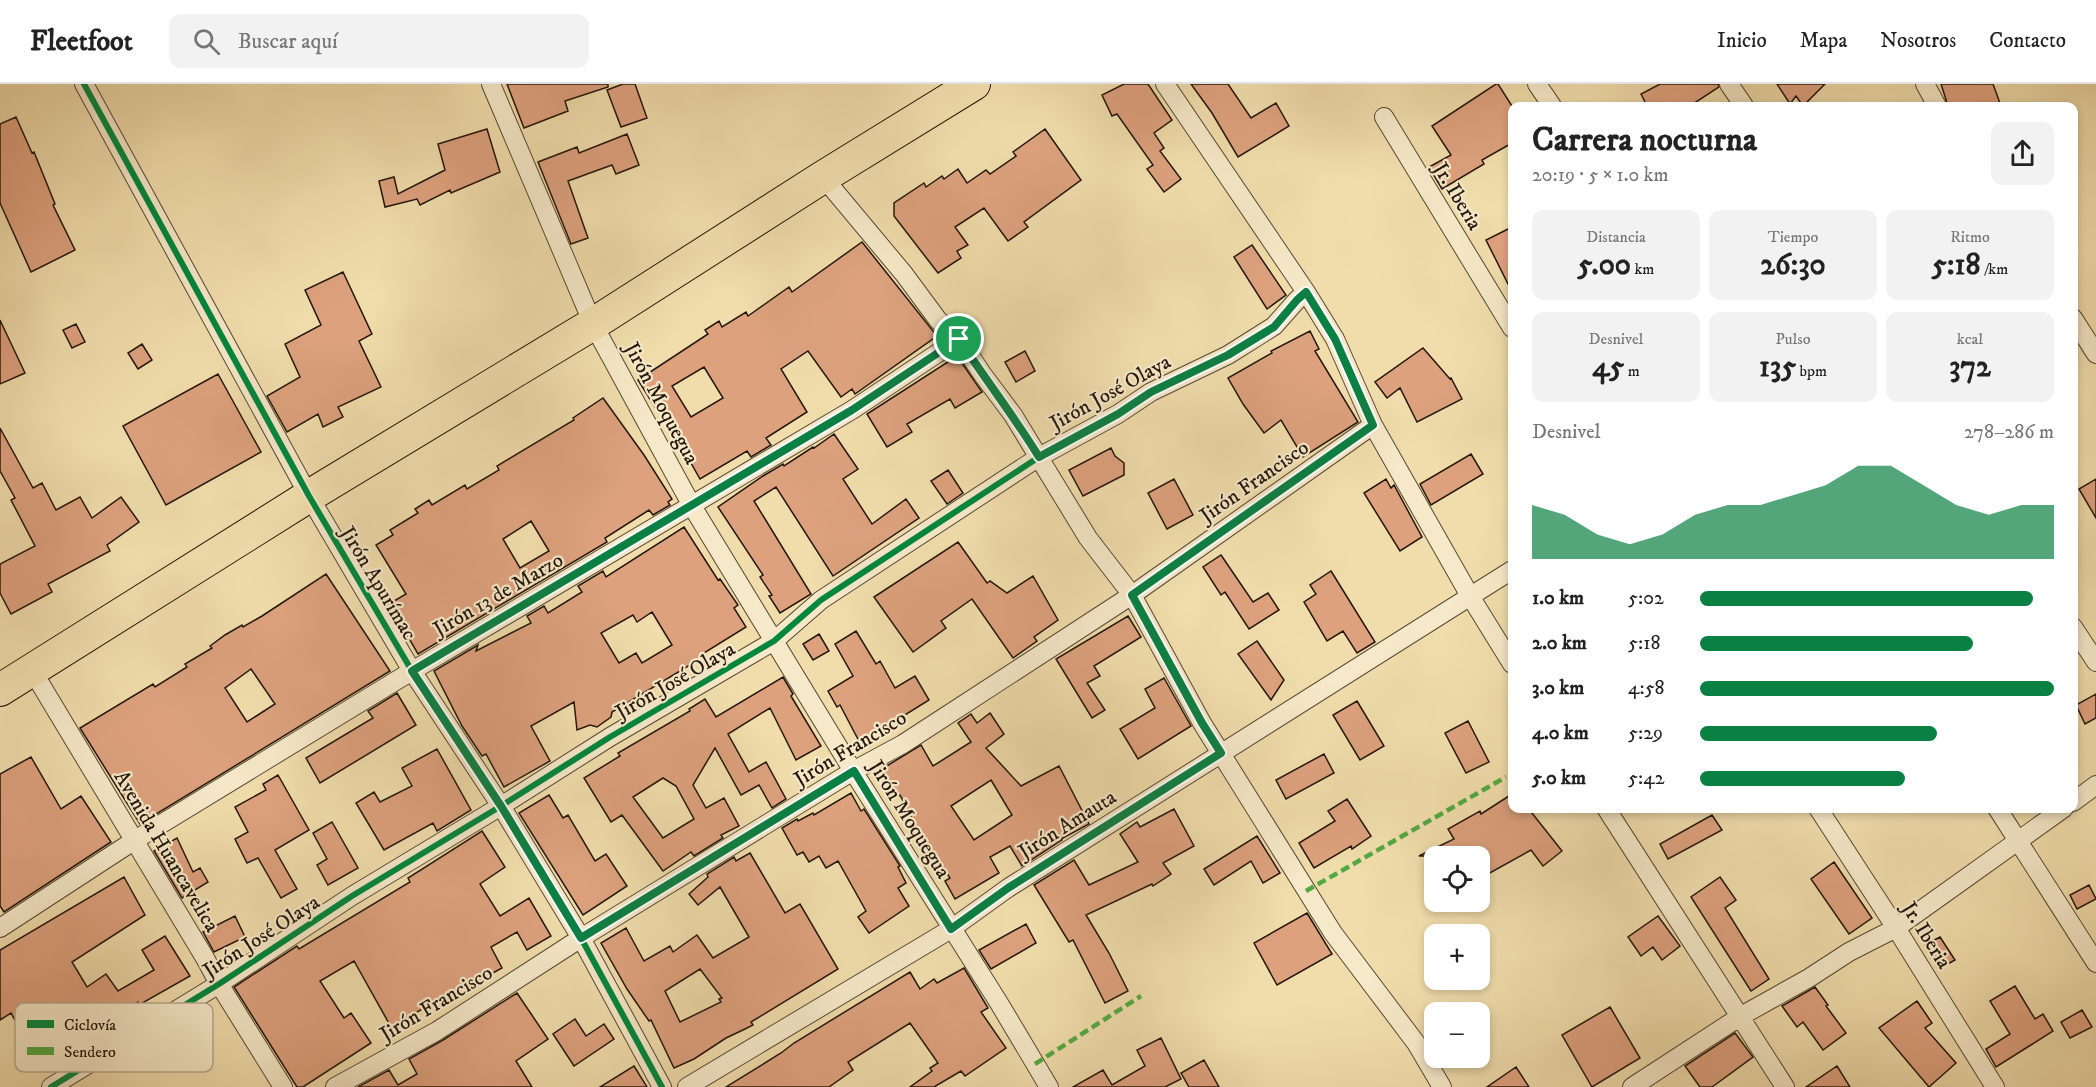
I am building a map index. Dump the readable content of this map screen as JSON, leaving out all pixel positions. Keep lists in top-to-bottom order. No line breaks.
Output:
{"streets":{"street":["Jr. Iberia","Jirón José Olaya","Jirón Moquegua","Jirón Francisco","Jirón Apurímac","Jirón 13 de Marzo","Jirón Amauta","Avenida Huancavelica"]},"crossings":[["Jirón José Olaya","Jirón Moquegua"],["Jirón José Olaya","Jirón Apurímac"],["Jirón José Olaya","Avenida Huancavelica"],["Jirón Moquegua","Jirón Francisco"],["Jirón Moquegua","Jirón 13 de Marzo"],["Jirón Moquegua","Jirón Amauta"],["Jirón Francisco","Jirón Apurímac"],["Jirón Apurímac","Jirón 13 de Marzo"],["Jirón 13 de Marzo","Avenida Huancavelica"]],"legend":["Ciclovía","Sendero"],"page":{"header":"Fleetfoot","search":"Buscar aquí","nav":["Inicio","Mapa","Nosotros","Contacto"],"heading":["Carrera nocturna","20:19 · 5 × 1.0 km"],"stats":[["Distancia","5.00 km"],["Tiempo","26:30"],["Ritmo","5:18 /km"],["Desnivel","45 m"],["Pulso","135 bpm"],["kcal","372"]],"chart":["Desnivel","278–286 m"],"list":[{"name":"1.0 km","note":"5:02"},{"name":"2.0 km","note":"5:18"},{"name":"3.0 km","note":"4:58"},{"name":"4.0 km","note":"5:29"},{"name":"5.0 km","note":"5:42"}],"map_buttons":["+","−"]}}
